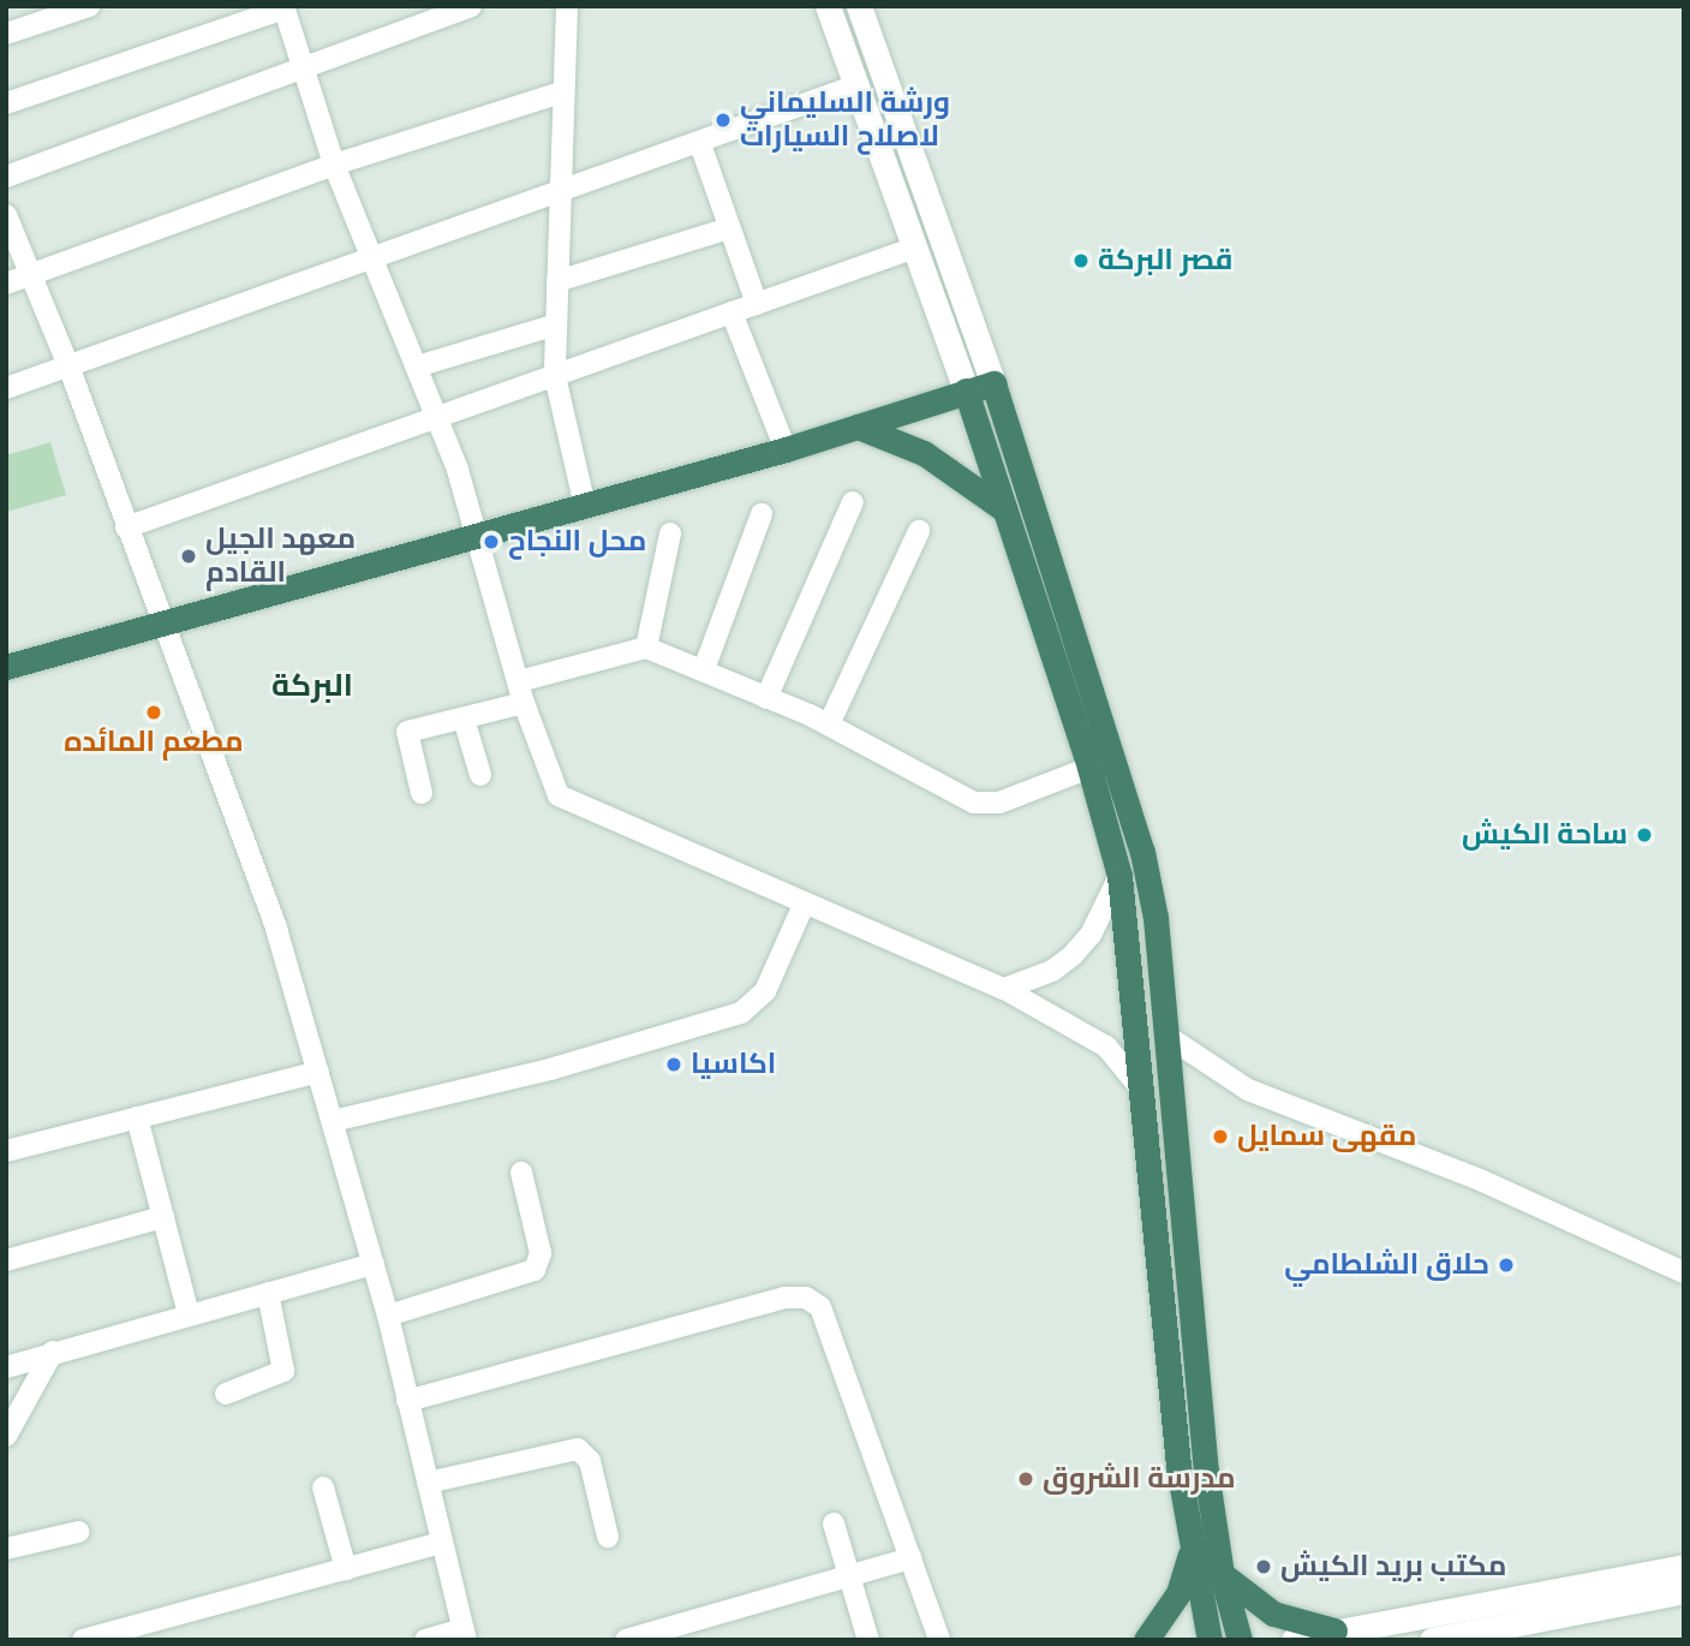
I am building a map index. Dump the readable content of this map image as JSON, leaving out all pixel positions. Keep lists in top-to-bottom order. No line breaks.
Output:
{"districts":["البركة"],"places":["ورشة السليماني لاصلاح السيارات","قصر البركة","محل النجاح","معهد الجيل القادم","مطعم المائده","ساحة الكيش","اكاسيا","مقهى سمايل","حلاق الشلطامي","مدرسة الشروق","مكتب بريد الكيش"]}
